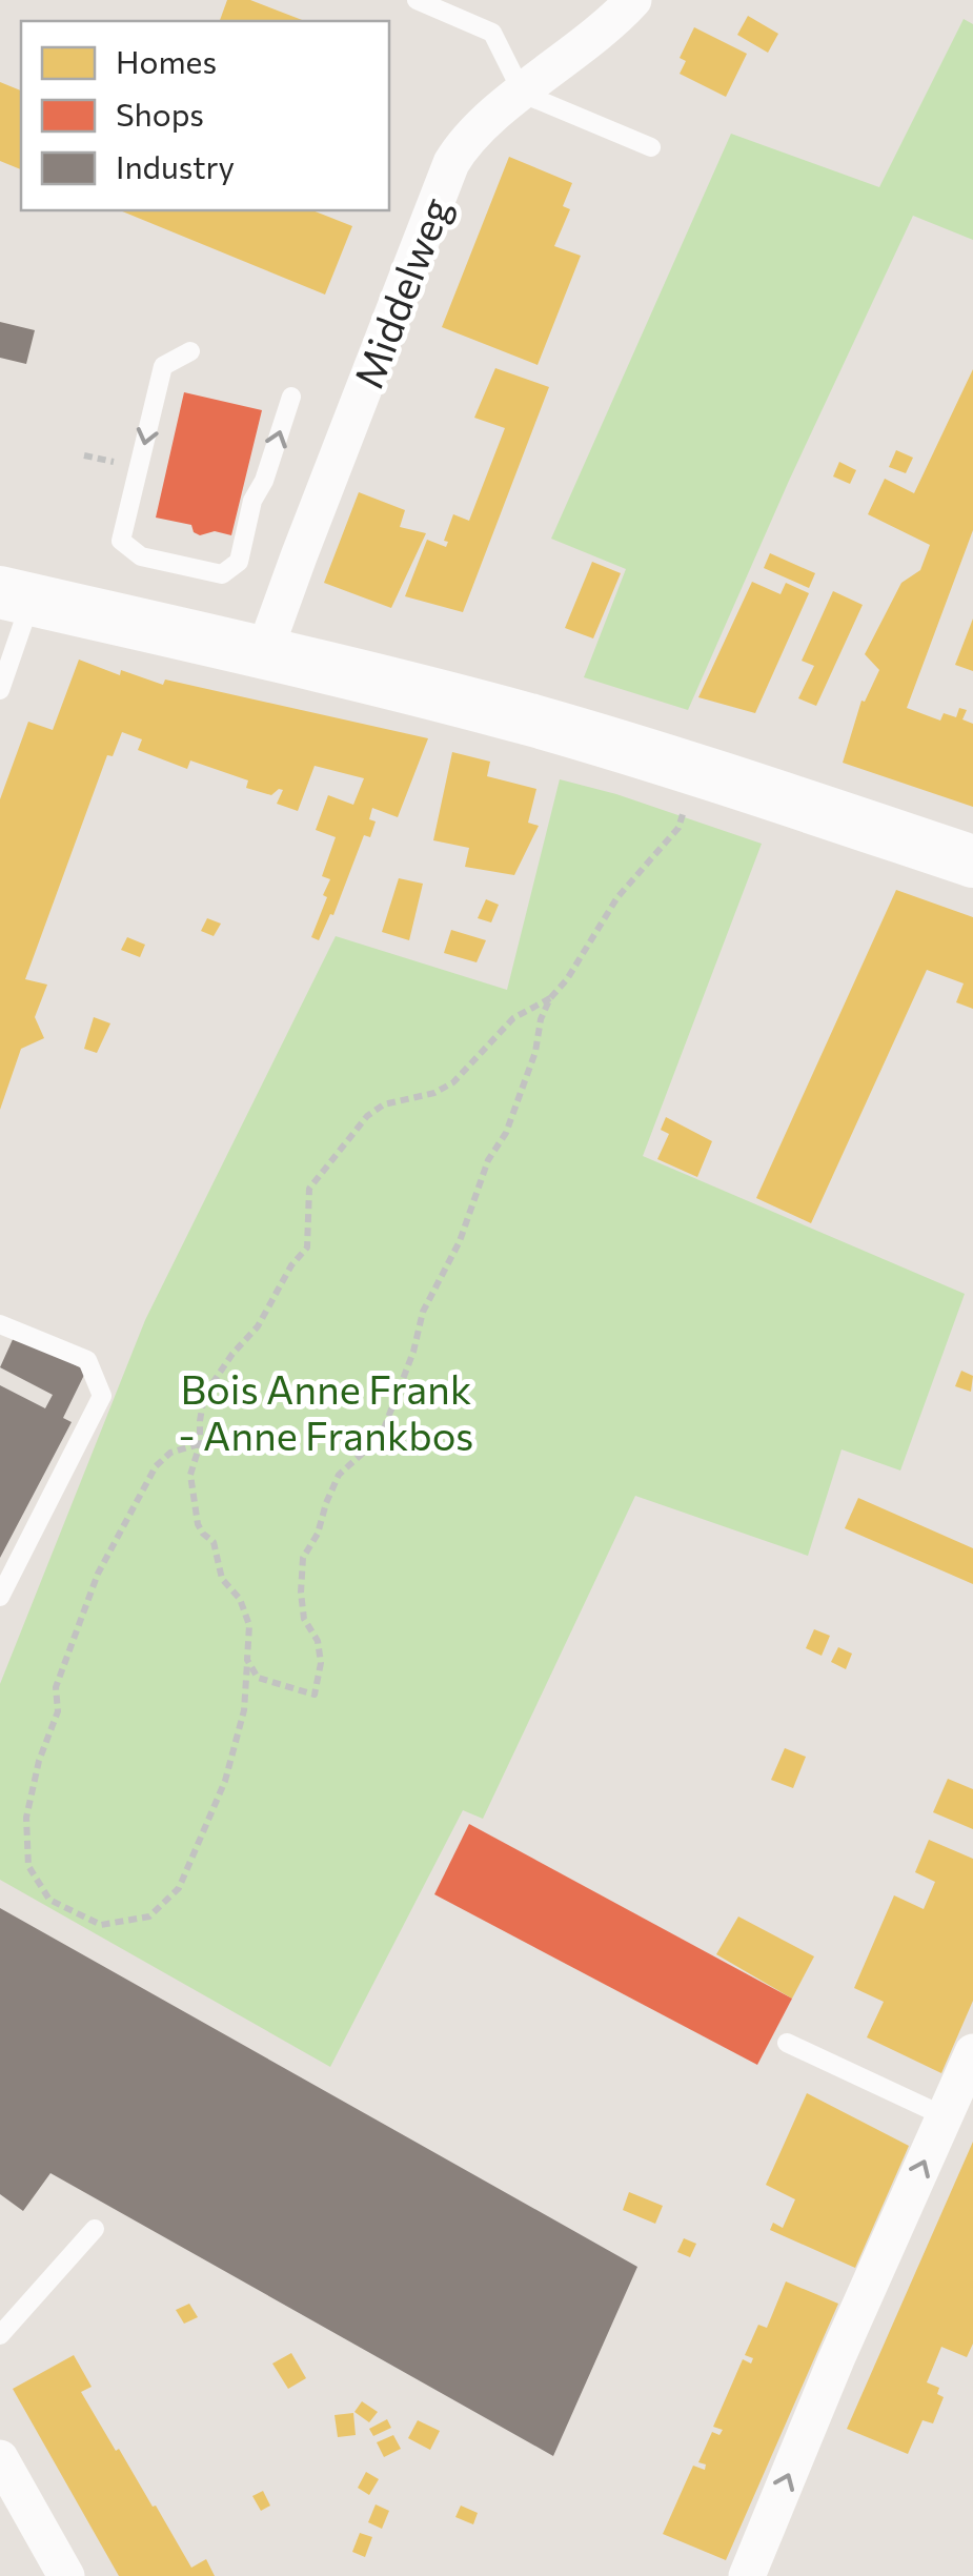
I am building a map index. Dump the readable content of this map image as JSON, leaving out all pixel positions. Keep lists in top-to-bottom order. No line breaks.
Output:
{"streets":{"street":["Middelweg"]},"parks":["Bois Anne Frank - Anne Frankbos"],"legend":["Homes","Shops","Industry"]}
